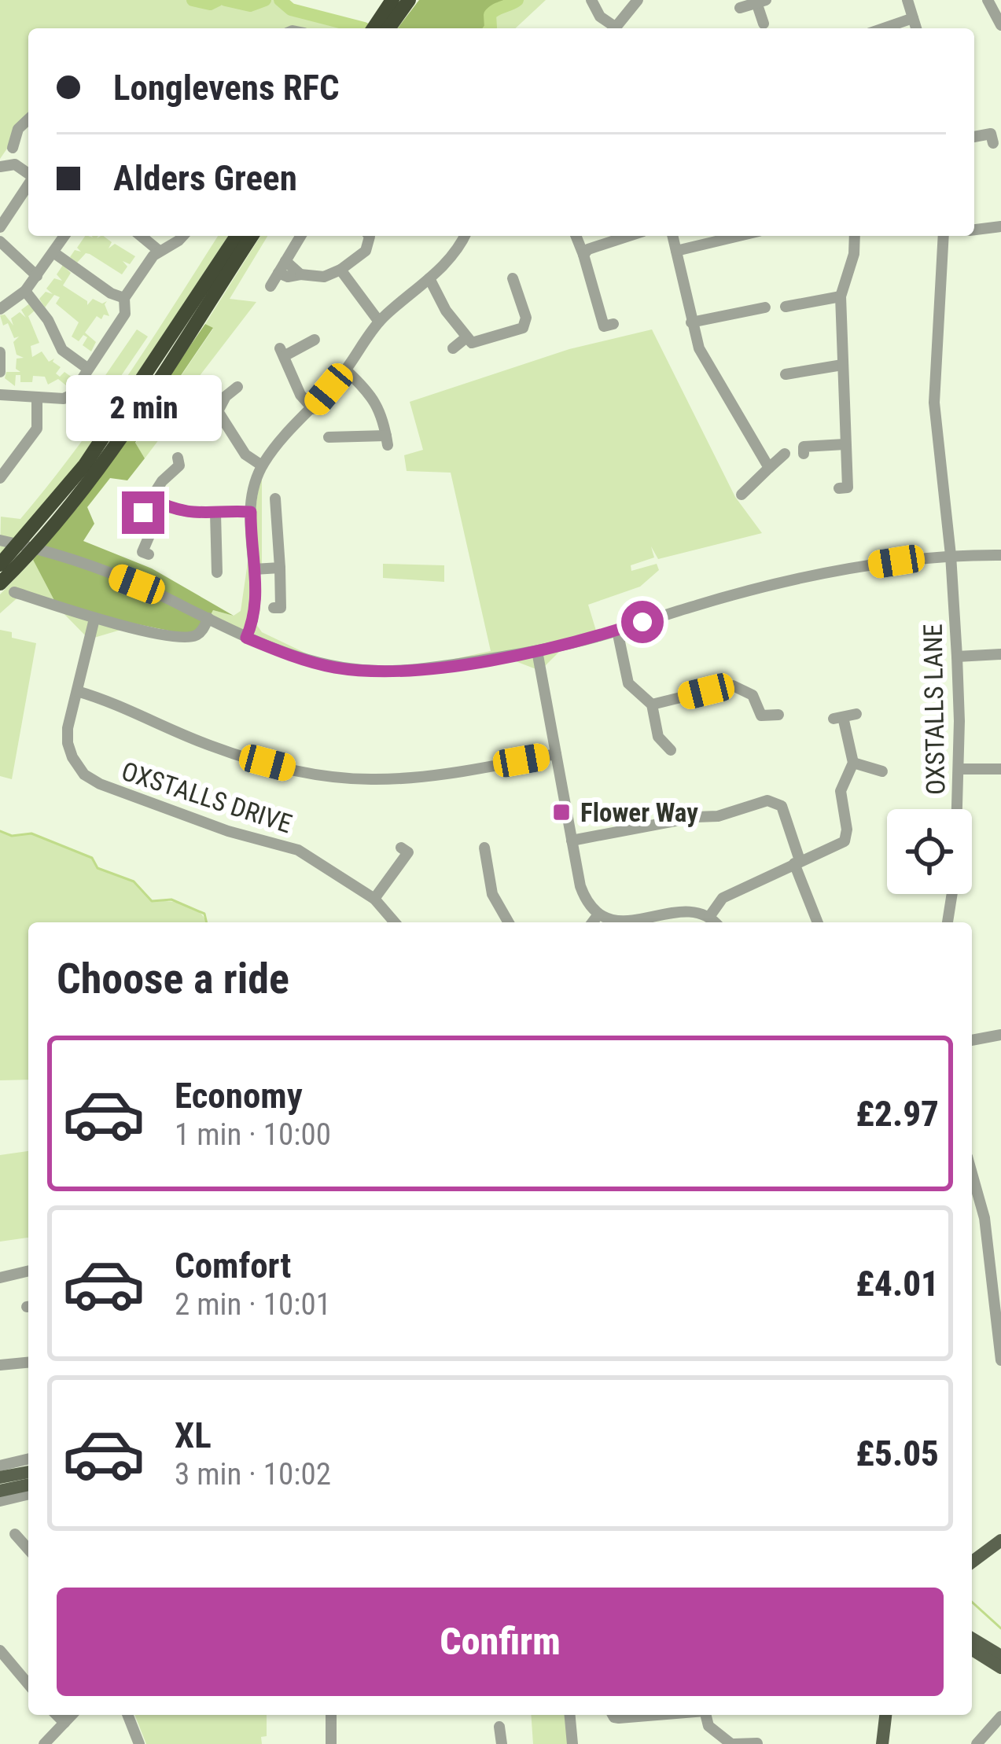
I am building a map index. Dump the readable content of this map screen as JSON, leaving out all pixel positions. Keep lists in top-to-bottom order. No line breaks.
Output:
{"streets":{"street":["OXSTALLS LANE","OXSTALLS DRIVE"]},"places":{"transit":["Flower Way"]},"page":{"banner":["Longlevens RFC","Alders Green"],"bubble":"2 min","heading":"Choose a ride","list":[{"name":"Economy","note":"1 min · 10:00","value":"£2.97"},{"name":"Comfort","note":"2 min · 10:01","value":"£4.01"},{"name":"XL","note":"3 min · 10:02","value":"£5.05"}],"buttons":"Confirm"}}
